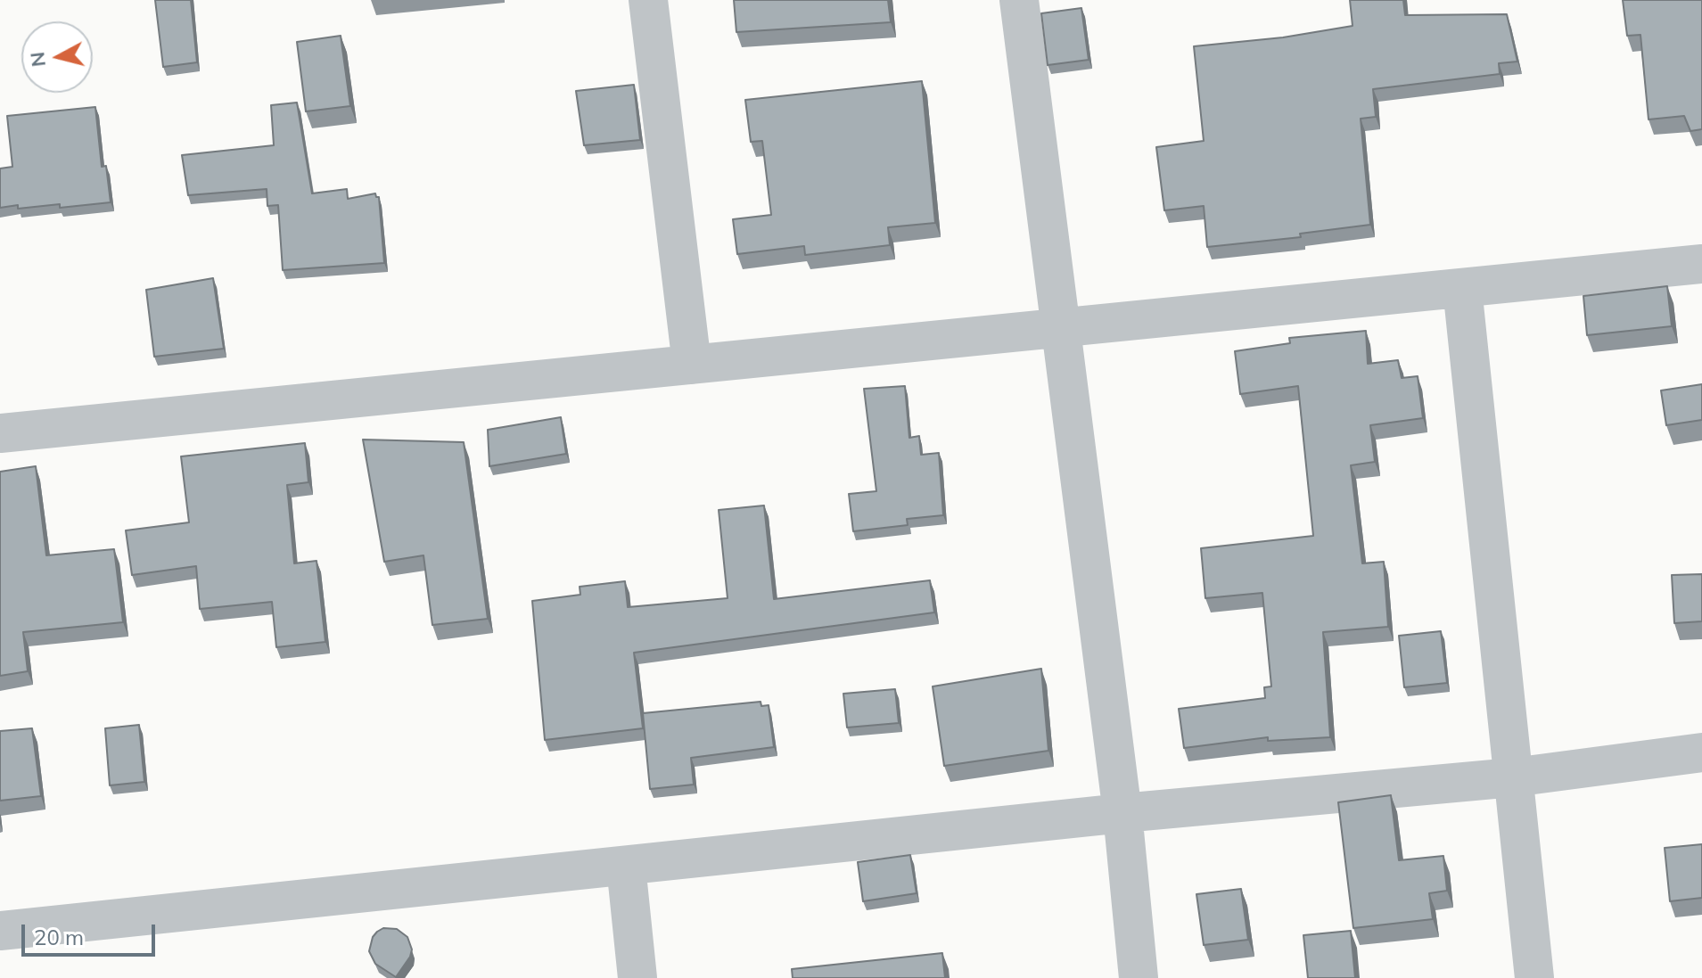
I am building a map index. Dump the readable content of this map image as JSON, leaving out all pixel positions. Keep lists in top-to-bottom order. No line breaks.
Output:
{"scale_bar":"20 m","north":"left"}
